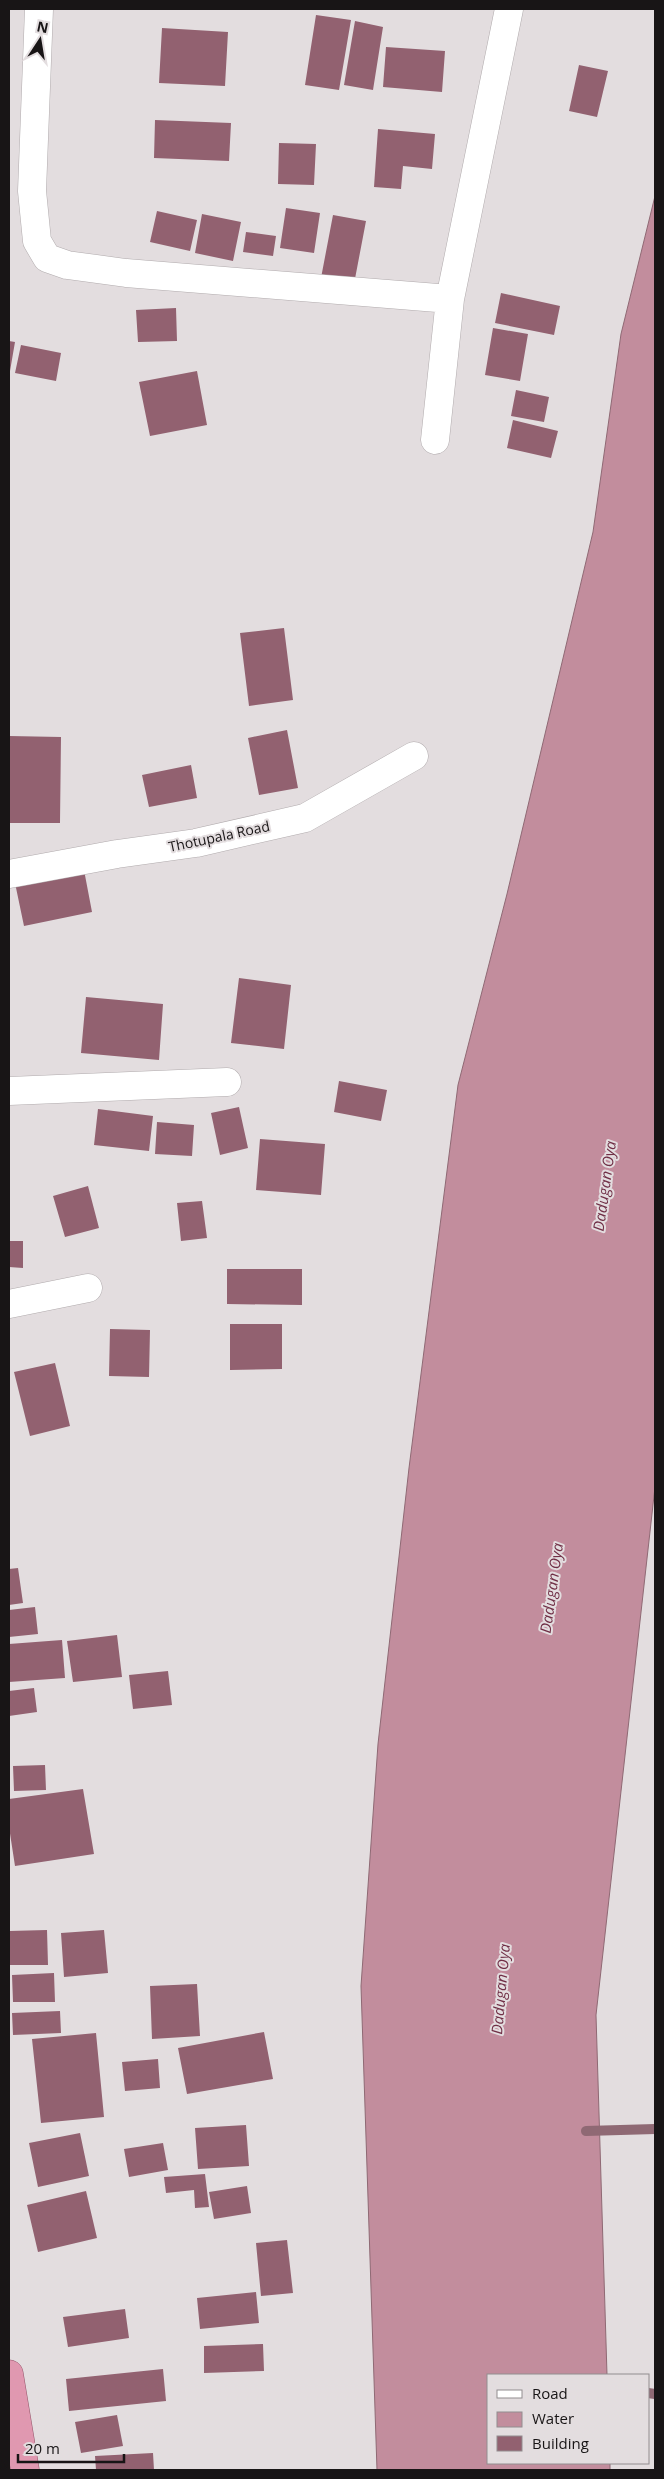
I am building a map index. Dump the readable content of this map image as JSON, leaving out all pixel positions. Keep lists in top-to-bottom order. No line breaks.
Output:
{"streets":{"street":["Thotupala Road"]},"water":["Dadugan Oya"],"legend":["Road","Water","Building"],"scale_bar":"20 m","north":"top"}
